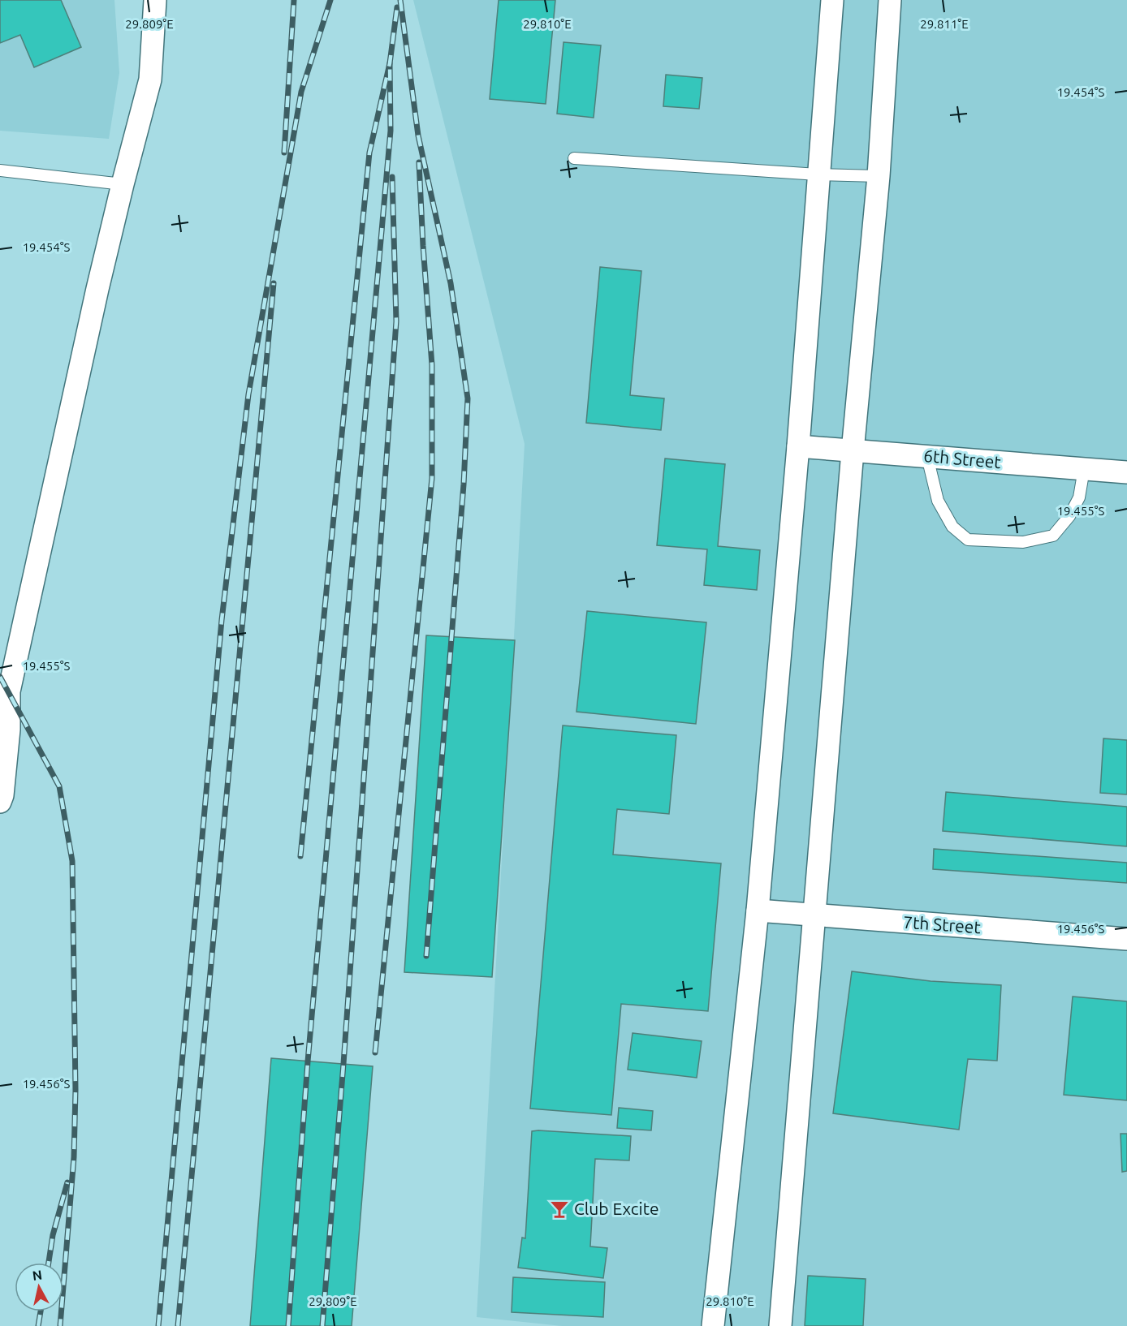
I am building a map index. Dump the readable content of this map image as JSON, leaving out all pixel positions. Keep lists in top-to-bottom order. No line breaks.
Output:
{"streets":{"street":["6th Street","7th Street"]},"places":{"bar":["Club Excite"]},"north":"top","coordinates":["29.809°E","29.810°E","29.811°E","19.454°S","19.455°S","19.456°S"]}
